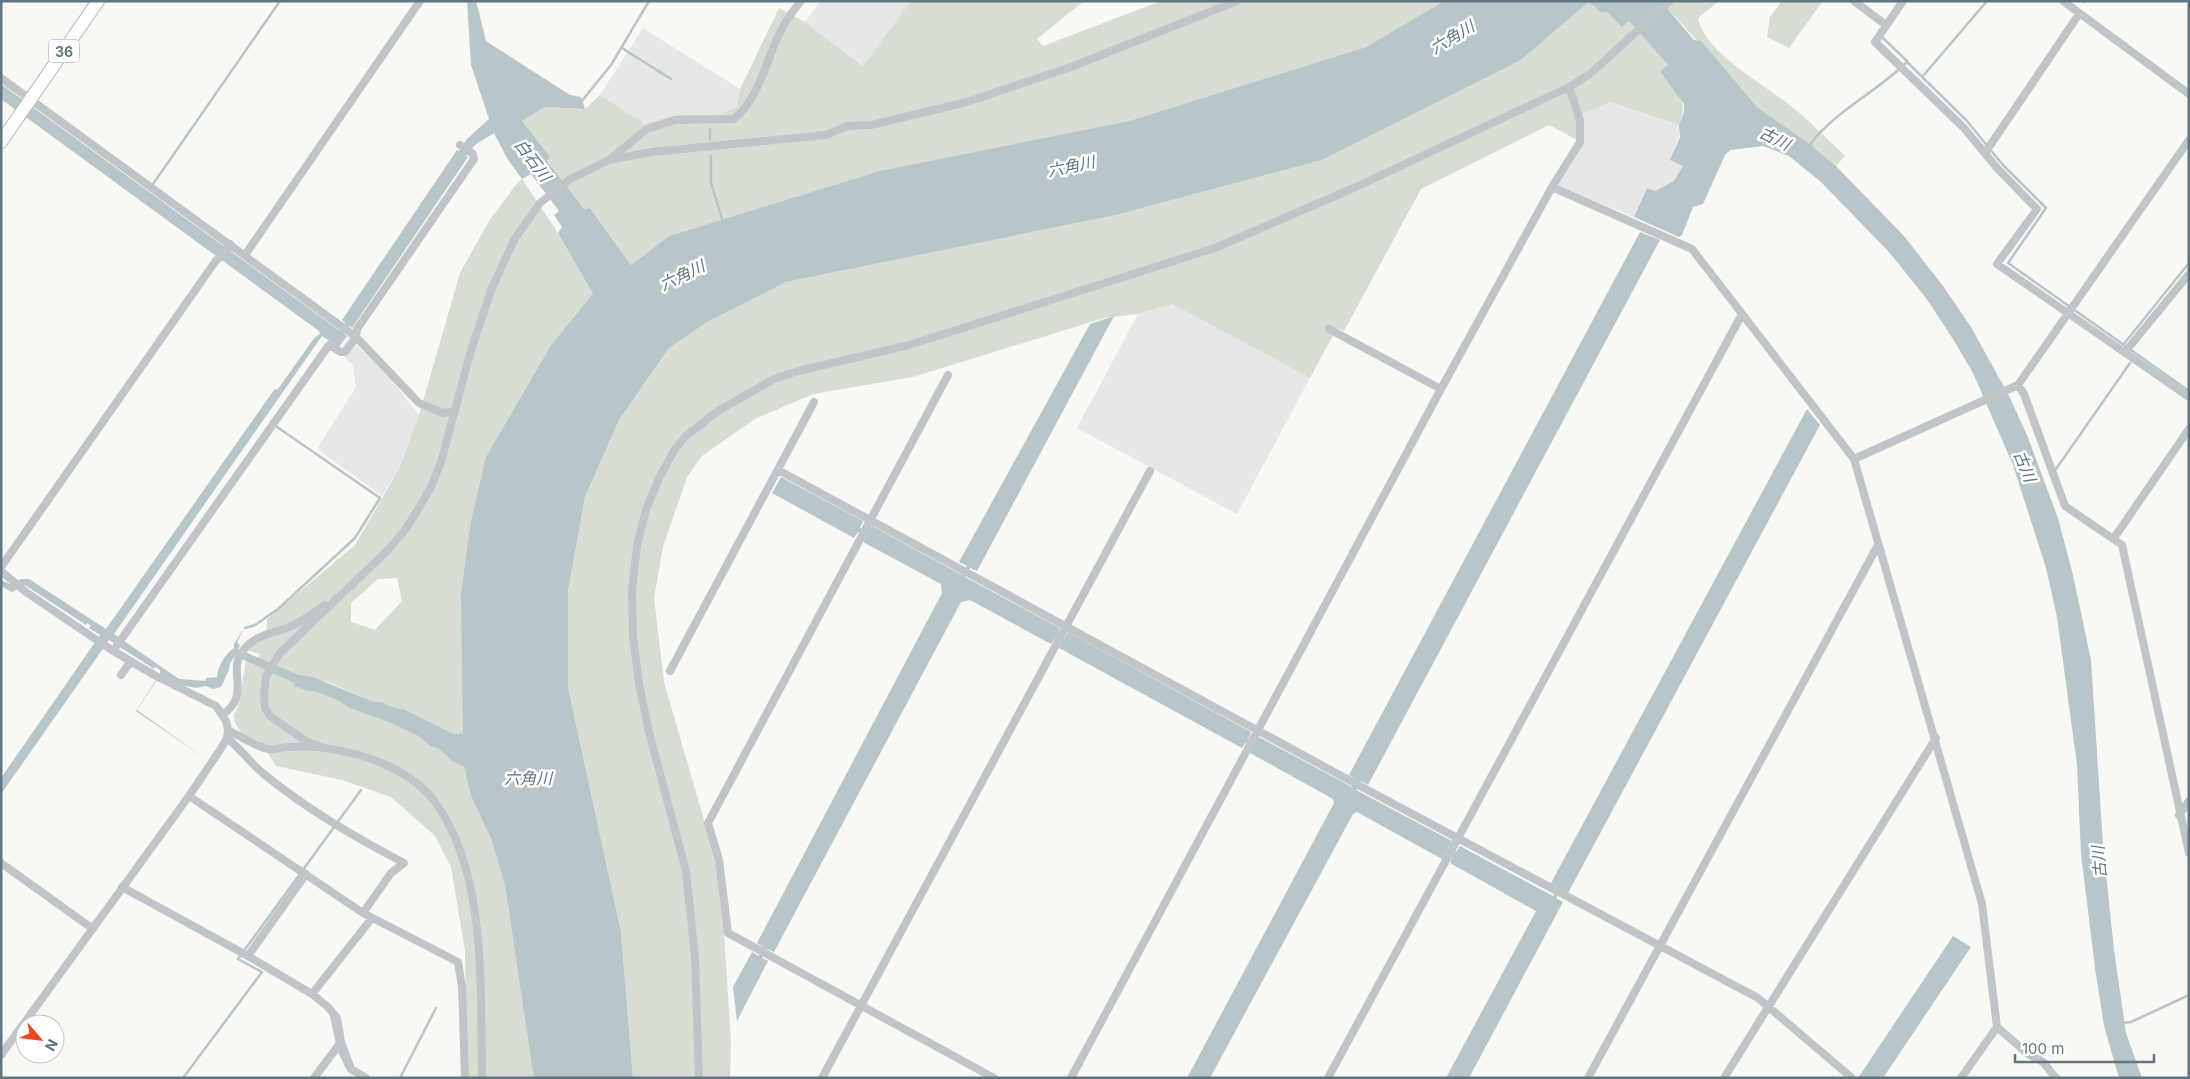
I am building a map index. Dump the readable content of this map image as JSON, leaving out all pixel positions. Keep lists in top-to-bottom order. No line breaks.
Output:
{"streets":{"main road":["36"]},"water":["六角川","古川","白石川"],"scale_bar":"100 m","north":"bottom right"}
